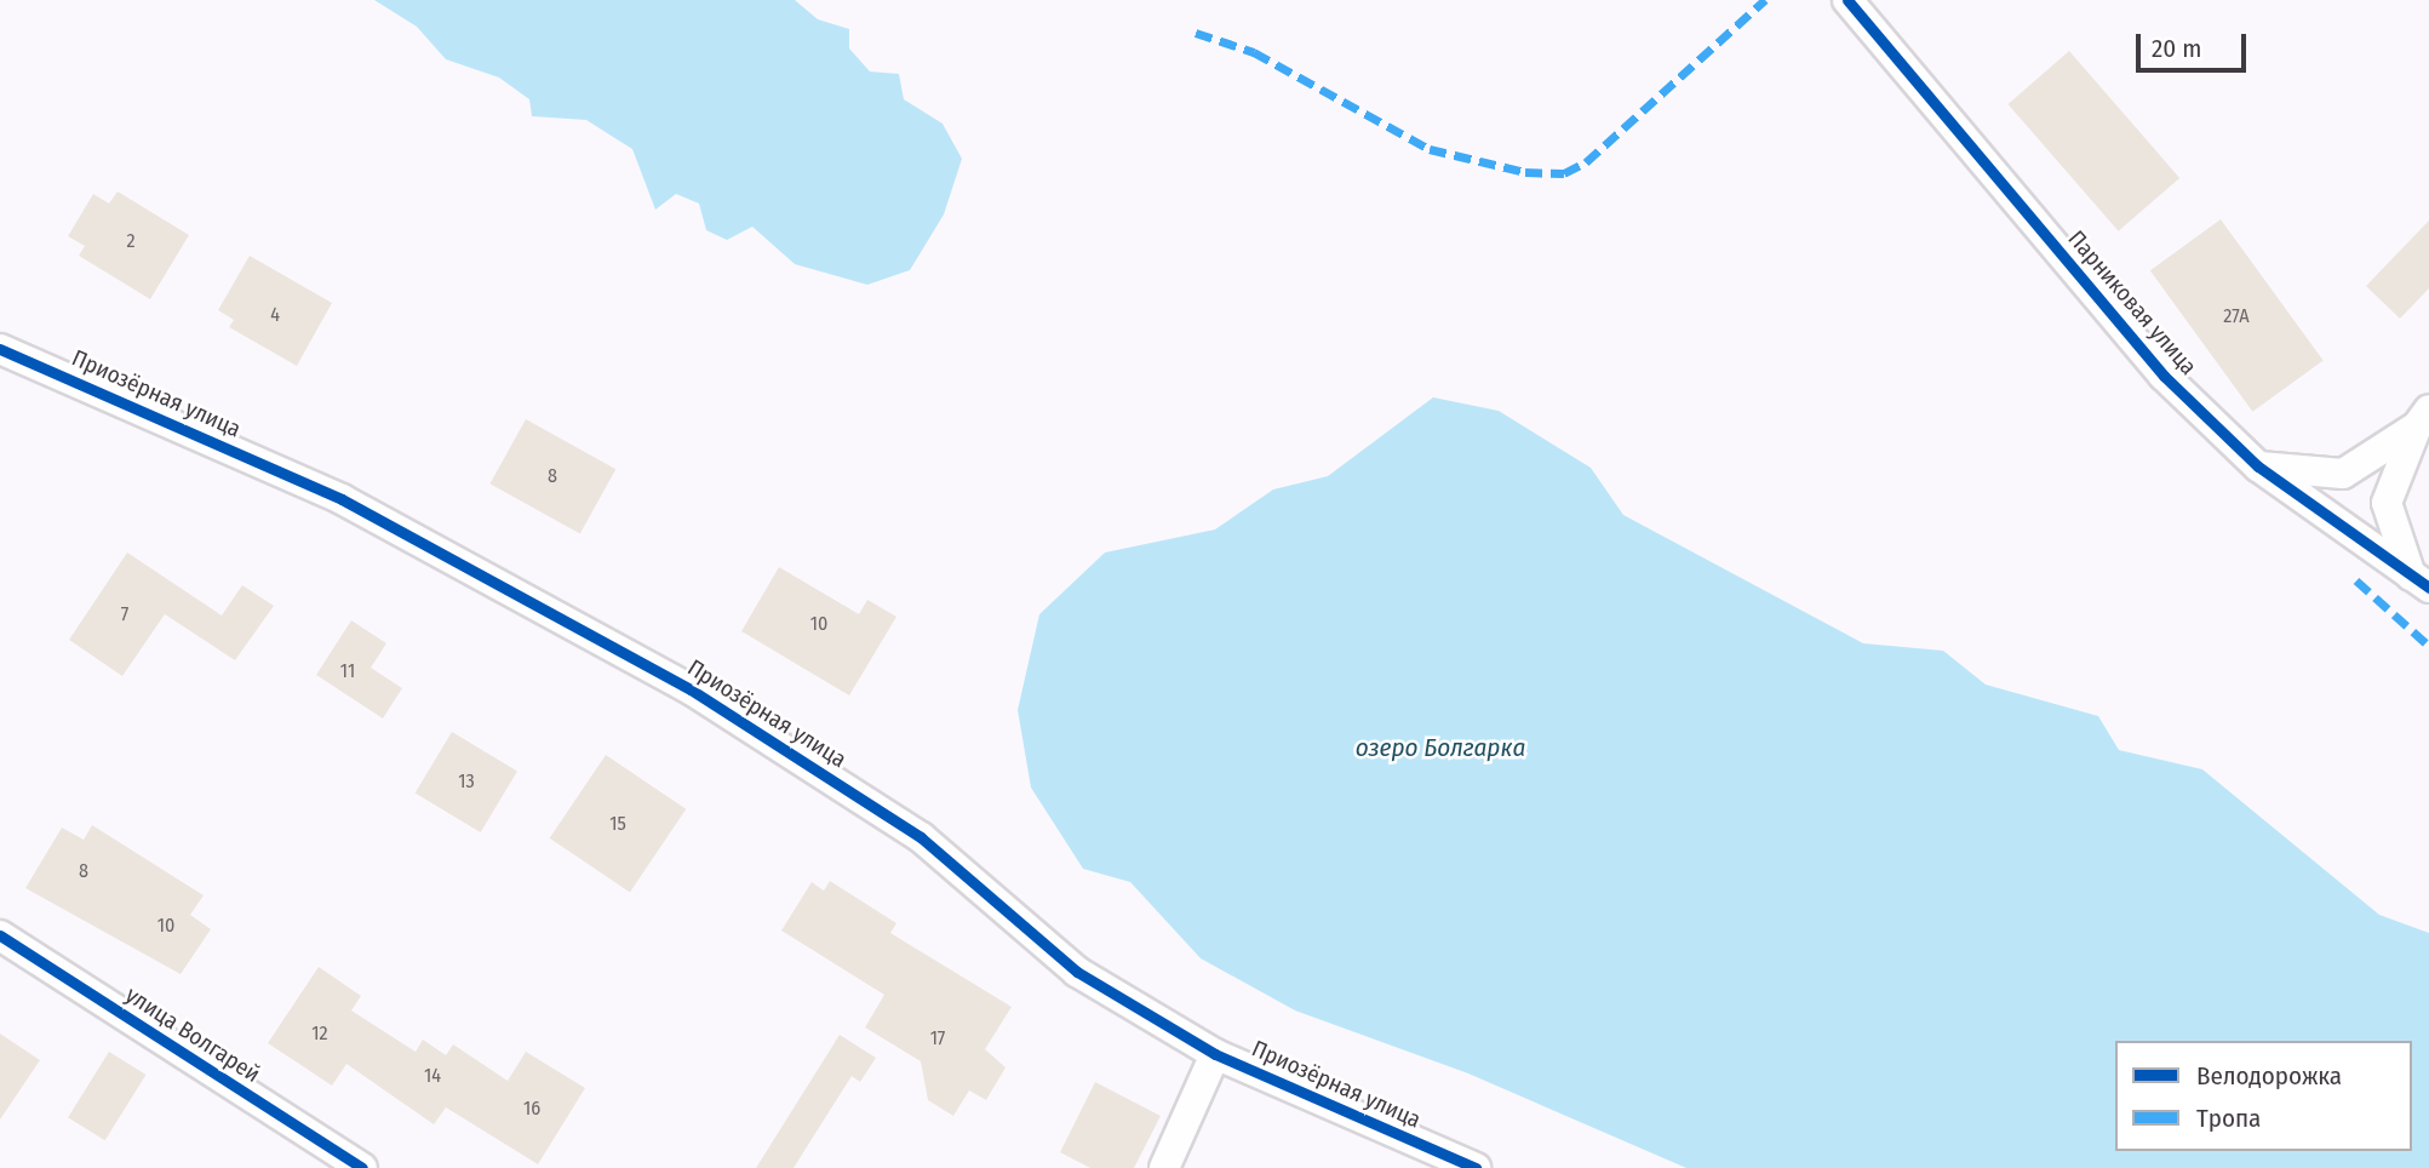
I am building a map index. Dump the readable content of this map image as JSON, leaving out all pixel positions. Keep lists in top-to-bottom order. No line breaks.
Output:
{"streets":{"street":["Парниковая улица","Приозёрная улица","улица Волгарей"]},"water":["озеро Болгарка"],"house_numbers":["2","4","27А","8","7","10","11","13","15","8","10","12","17","14","16"],"legend":["Велодорожка","Тропа"],"scale_bar":"20 m"}
